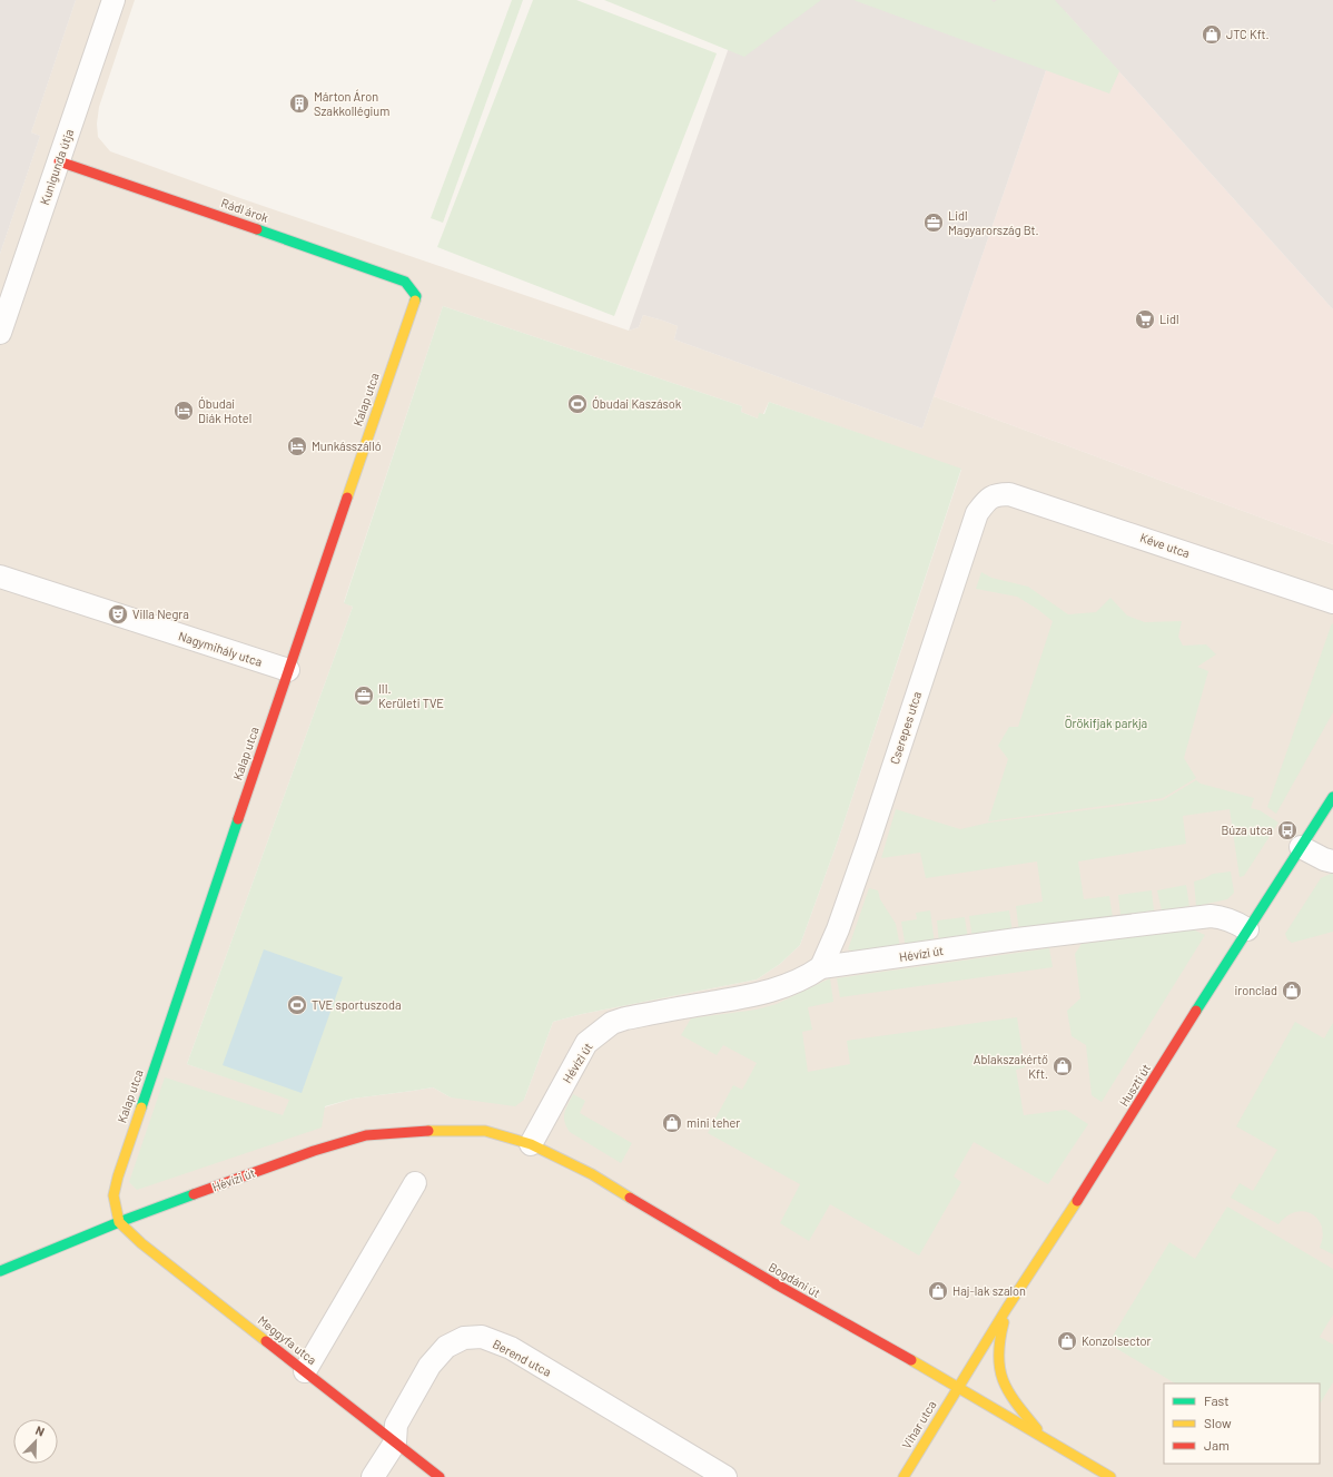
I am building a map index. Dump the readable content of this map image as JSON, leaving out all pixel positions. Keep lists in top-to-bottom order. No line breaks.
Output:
{"streets":{"street":["Kunigunda útja","Rádl árok","Kalap utca","Kéve utca","Nagymihály utca","Cserepes utca","Hévízi út","Huszti út","Bogdáni út","Meggyfa utca","Berend utca","Vihar utca"]},"crossings":[["Kunigunda útja","Rádl árok"],["Rádl árok","Kalap utca"],["Kalap utca","Nagymihály utca"],["Kalap utca","Hévízi út"],["Kalap utca","Meggyfa utca"],["Kéve utca","Cserepes utca"],["Cserepes utca","Hévízi út"],["Hévízi út","Huszti út"],["Hévízi út","Bogdáni út"],["Hévízi út","Meggyfa utca"],["Huszti út","Bogdáni út"],["Huszti út","Vihar utca"],["Bogdáni út","Vihar utca"],["Meggyfa utca","Berend utca"]],"parks":["Örökifjak parkja"],"places":{"shop":["JTC Kft.","ironclad","Ablakszakértő Kft.","mini teher","Haj-lak szalon","Konzolsector"],"building":["Márton Áron Szakkollégium"],"office":["Lidl Magyarország Bt.","III. Kerületi TVE"],"supermarket":["Lidl"],"sports":["Óbudai Kaszások","TVE sportuszoda"],"hotel":["Óbudai Diák Hotel","Munkásszálló"],"theatre":["Villa Negra"],"bus stop":["Búza utca"]},"legend":["Fast","Slow","Jam"],"north":"top right"}
